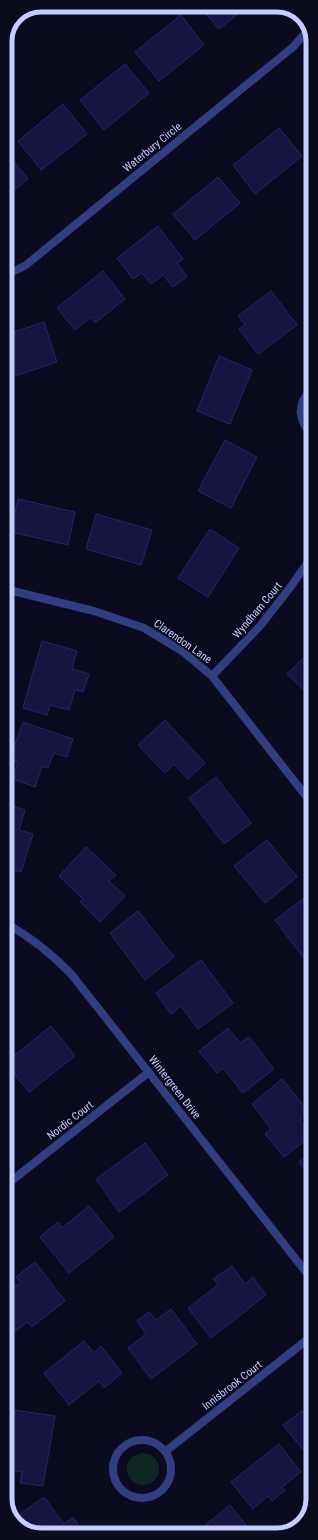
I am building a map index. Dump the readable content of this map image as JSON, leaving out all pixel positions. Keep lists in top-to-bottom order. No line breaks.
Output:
{"streets":{"street":["Waterbury Circle","Wyndham Court","Clarendon Lane","Wintergreen Drive","Nordic Court","Innisbrook Court"]},"crossings":[["Wyndham Court","Clarendon Lane"],["Wintergreen Drive","Nordic Court"]]}
